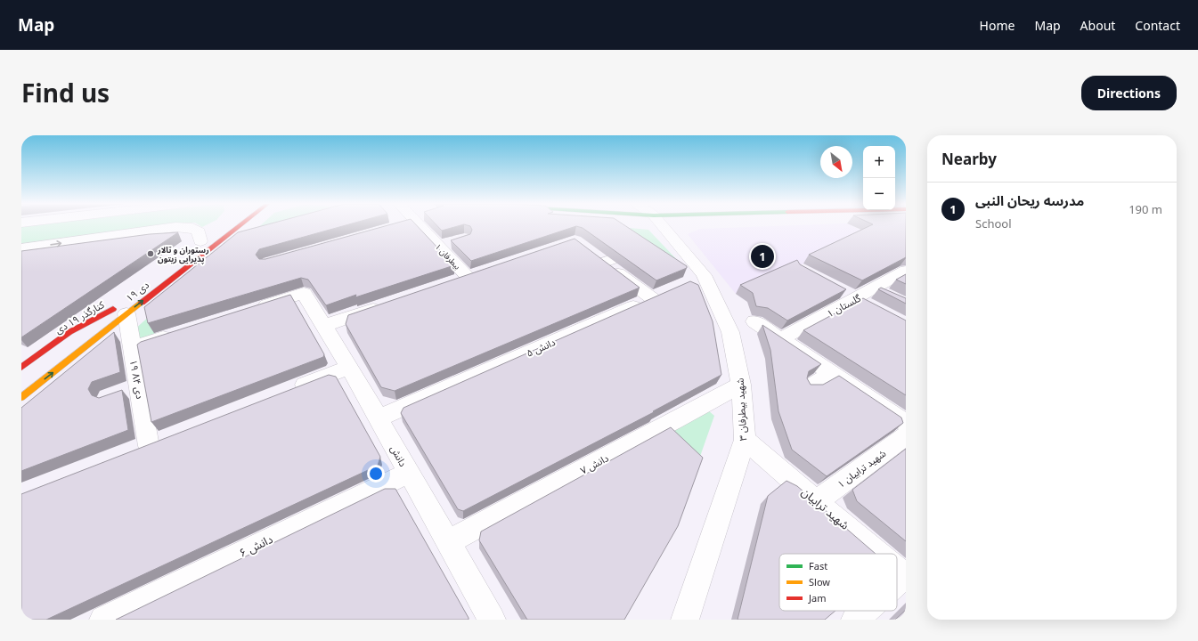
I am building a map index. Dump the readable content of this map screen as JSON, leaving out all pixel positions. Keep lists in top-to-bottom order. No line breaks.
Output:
{"streets":{"main road":["۱۹ دی","کنارگذر ۱۹ دی"],"street":["بیطرفان ۱","گلستان ۱","دانش ۵","۱۹ دی ۸۴","شهید بیطرفان ۳","دانش","دانش ۷","شهید ترابیان ۱","شهید ترابیان","۶ دانش"]},"crossings":[["۱۹ دی","کنارگذر ۱۹ دی"],["۱۹ دی","۱۹ دی ۸۴"],["کنارگذر ۱۹ دی","۱۹ دی ۸۴"],["دانش ۵","دانش"],["شهید بیطرفان ۳","دانش ۷"],["شهید بیطرفان ۳","شهید ترابیان"],["دانش","دانش ۷"],["دانش","۶ دانش"],["شهید ترابیان ۱","شهید ترابیان"]],"one_way":["۱۹ دی"],"places":["رستوران و تالار پذیرایی زیتون"],"legend":["Fast","Slow","Jam"],"north":"bottom right","page":{"header":"Map","nav":["Home","Map","About","Contact"],"title":"Find us","buttons":"Directions","heading":"Nearby","map_buttons":["+","−"],"list":[{"mark":"1","name":"مدرسه ریحان النبی","note":"School","value":"190 m"}],"pins":"1"}}
